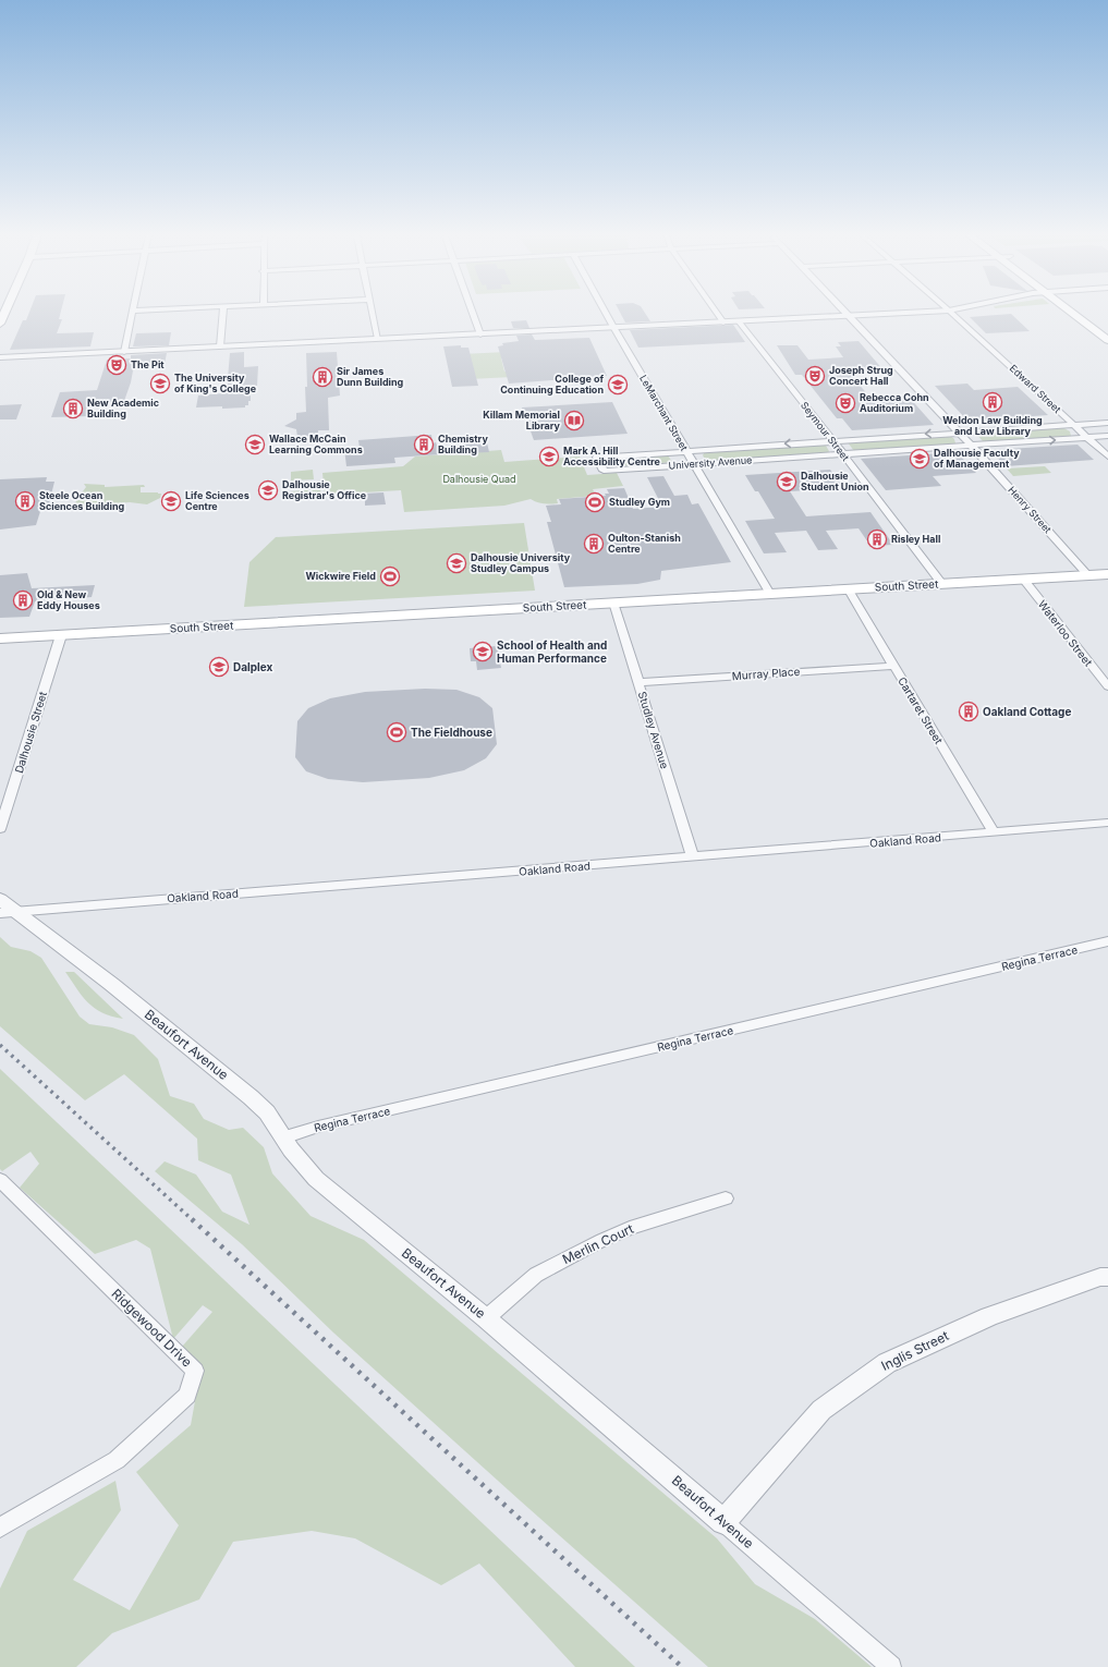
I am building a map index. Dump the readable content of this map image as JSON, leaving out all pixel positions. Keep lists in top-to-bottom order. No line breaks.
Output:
{"streets":{"main road":["South Street"],"street":["Edward Street","LeMarchant Street","Seymour Street","University Avenue","Henry Street","Waterloo Street","Murray Place","Cartaret Street","Studley Avenue","Dalhousie Street","Oakland Road","Regina Terrace","Beaufort Avenue","Merlin Court","Ridgewood Drive","Inglis Street"]},"crossings":[["Edward Street","University Avenue"],["LeMarchant Street","University Avenue"],["LeMarchant Street","South Street"],["Seymour Street","University Avenue"],["Seymour Street","South Street"],["University Avenue","Henry Street"],["Henry Street","South Street"],["South Street","Waterloo Street"],["South Street","Cartaret Street"],["South Street","Studley Avenue"],["South Street","Dalhousie Street"],["Murray Place","Cartaret Street"],["Murray Place","Studley Avenue"],["Cartaret Street","Oakland Road"],["Studley Avenue","Oakland Road"],["Oakland Road","Beaufort Avenue"],["Regina Terrace","Beaufort Avenue"],["Beaufort Avenue","Merlin Court"],["Beaufort Avenue","Inglis Street"]],"parks":["Dalhousie Quad"],"places":{"theatre":["The Pit","Joseph Strug Concert Hall","Rebecca Cohn Auditorium"],"building":["Sir James Dunn Building","Weldon Law Building and Law Library","New Academic Building","Chemistry Building","Steele Ocean Sciences Building","Risley Hall","Oulton-Stanish Centre","Old & New Eddy Houses","Oakland Cottage"],"school or university":["The University of King's College","College of Continuing Education","Wallace McCain Learning Commons","Mark A. Hill Accessibility Centre","Dalhousie Faculty of Management","Dalhousie Student Union","Dalhousie Registrar's Office","Life Sciences Centre","Dalhousie University Studley Campus","School of Health and Human Performance","Dalplex"],"library":["Killam Memorial Library"],"sports":["Studley Gym","Wickwire Field","The Fieldhouse"]}}
